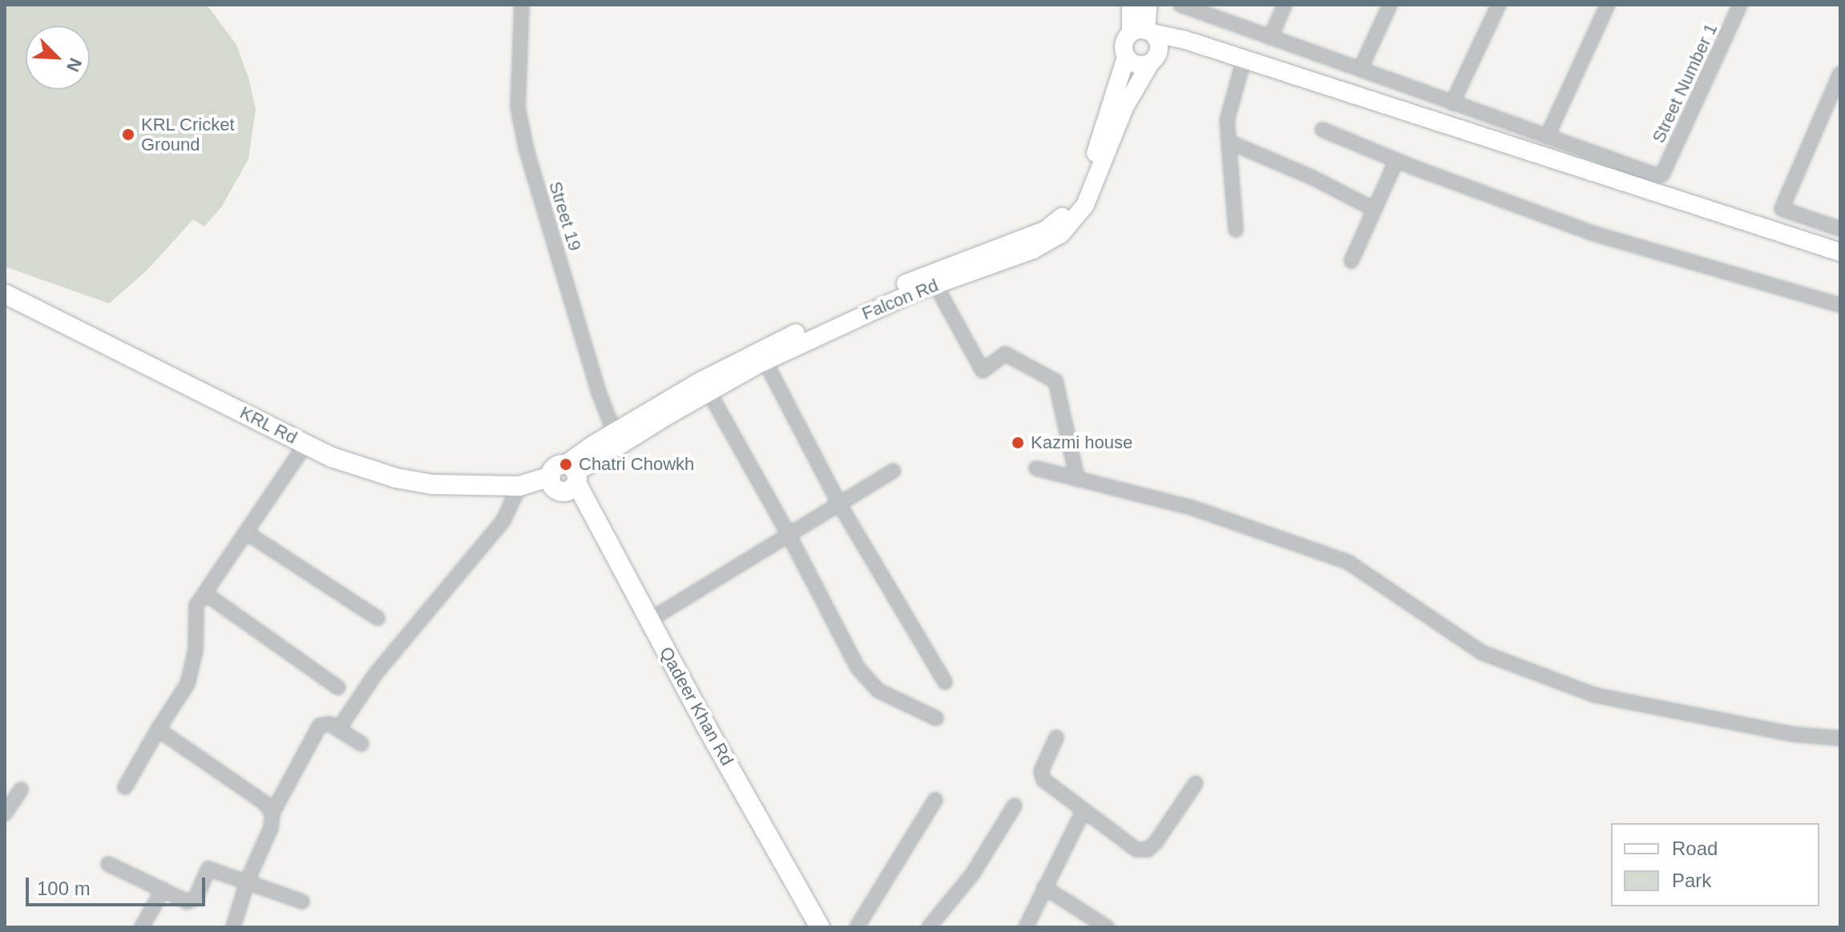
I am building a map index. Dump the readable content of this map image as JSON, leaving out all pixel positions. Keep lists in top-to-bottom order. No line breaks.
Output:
{"streets":{"main road":["KRL Rd","Qadeer Khan Rd"],"street":["Street Number 1","Street 19","Falcon Rd"]},"crossings":[["Street 19","Falcon Rd"],["Falcon Rd","KRL Rd"],["Falcon Rd","Qadeer Khan Rd"],["KRL Rd","Qadeer Khan Rd"]],"places":["KRL Cricket Ground","Kazmi house","Chatri Chowkh"],"legend":["Road","Park"],"scale_bar":"100 m","north":"bottom right"}
